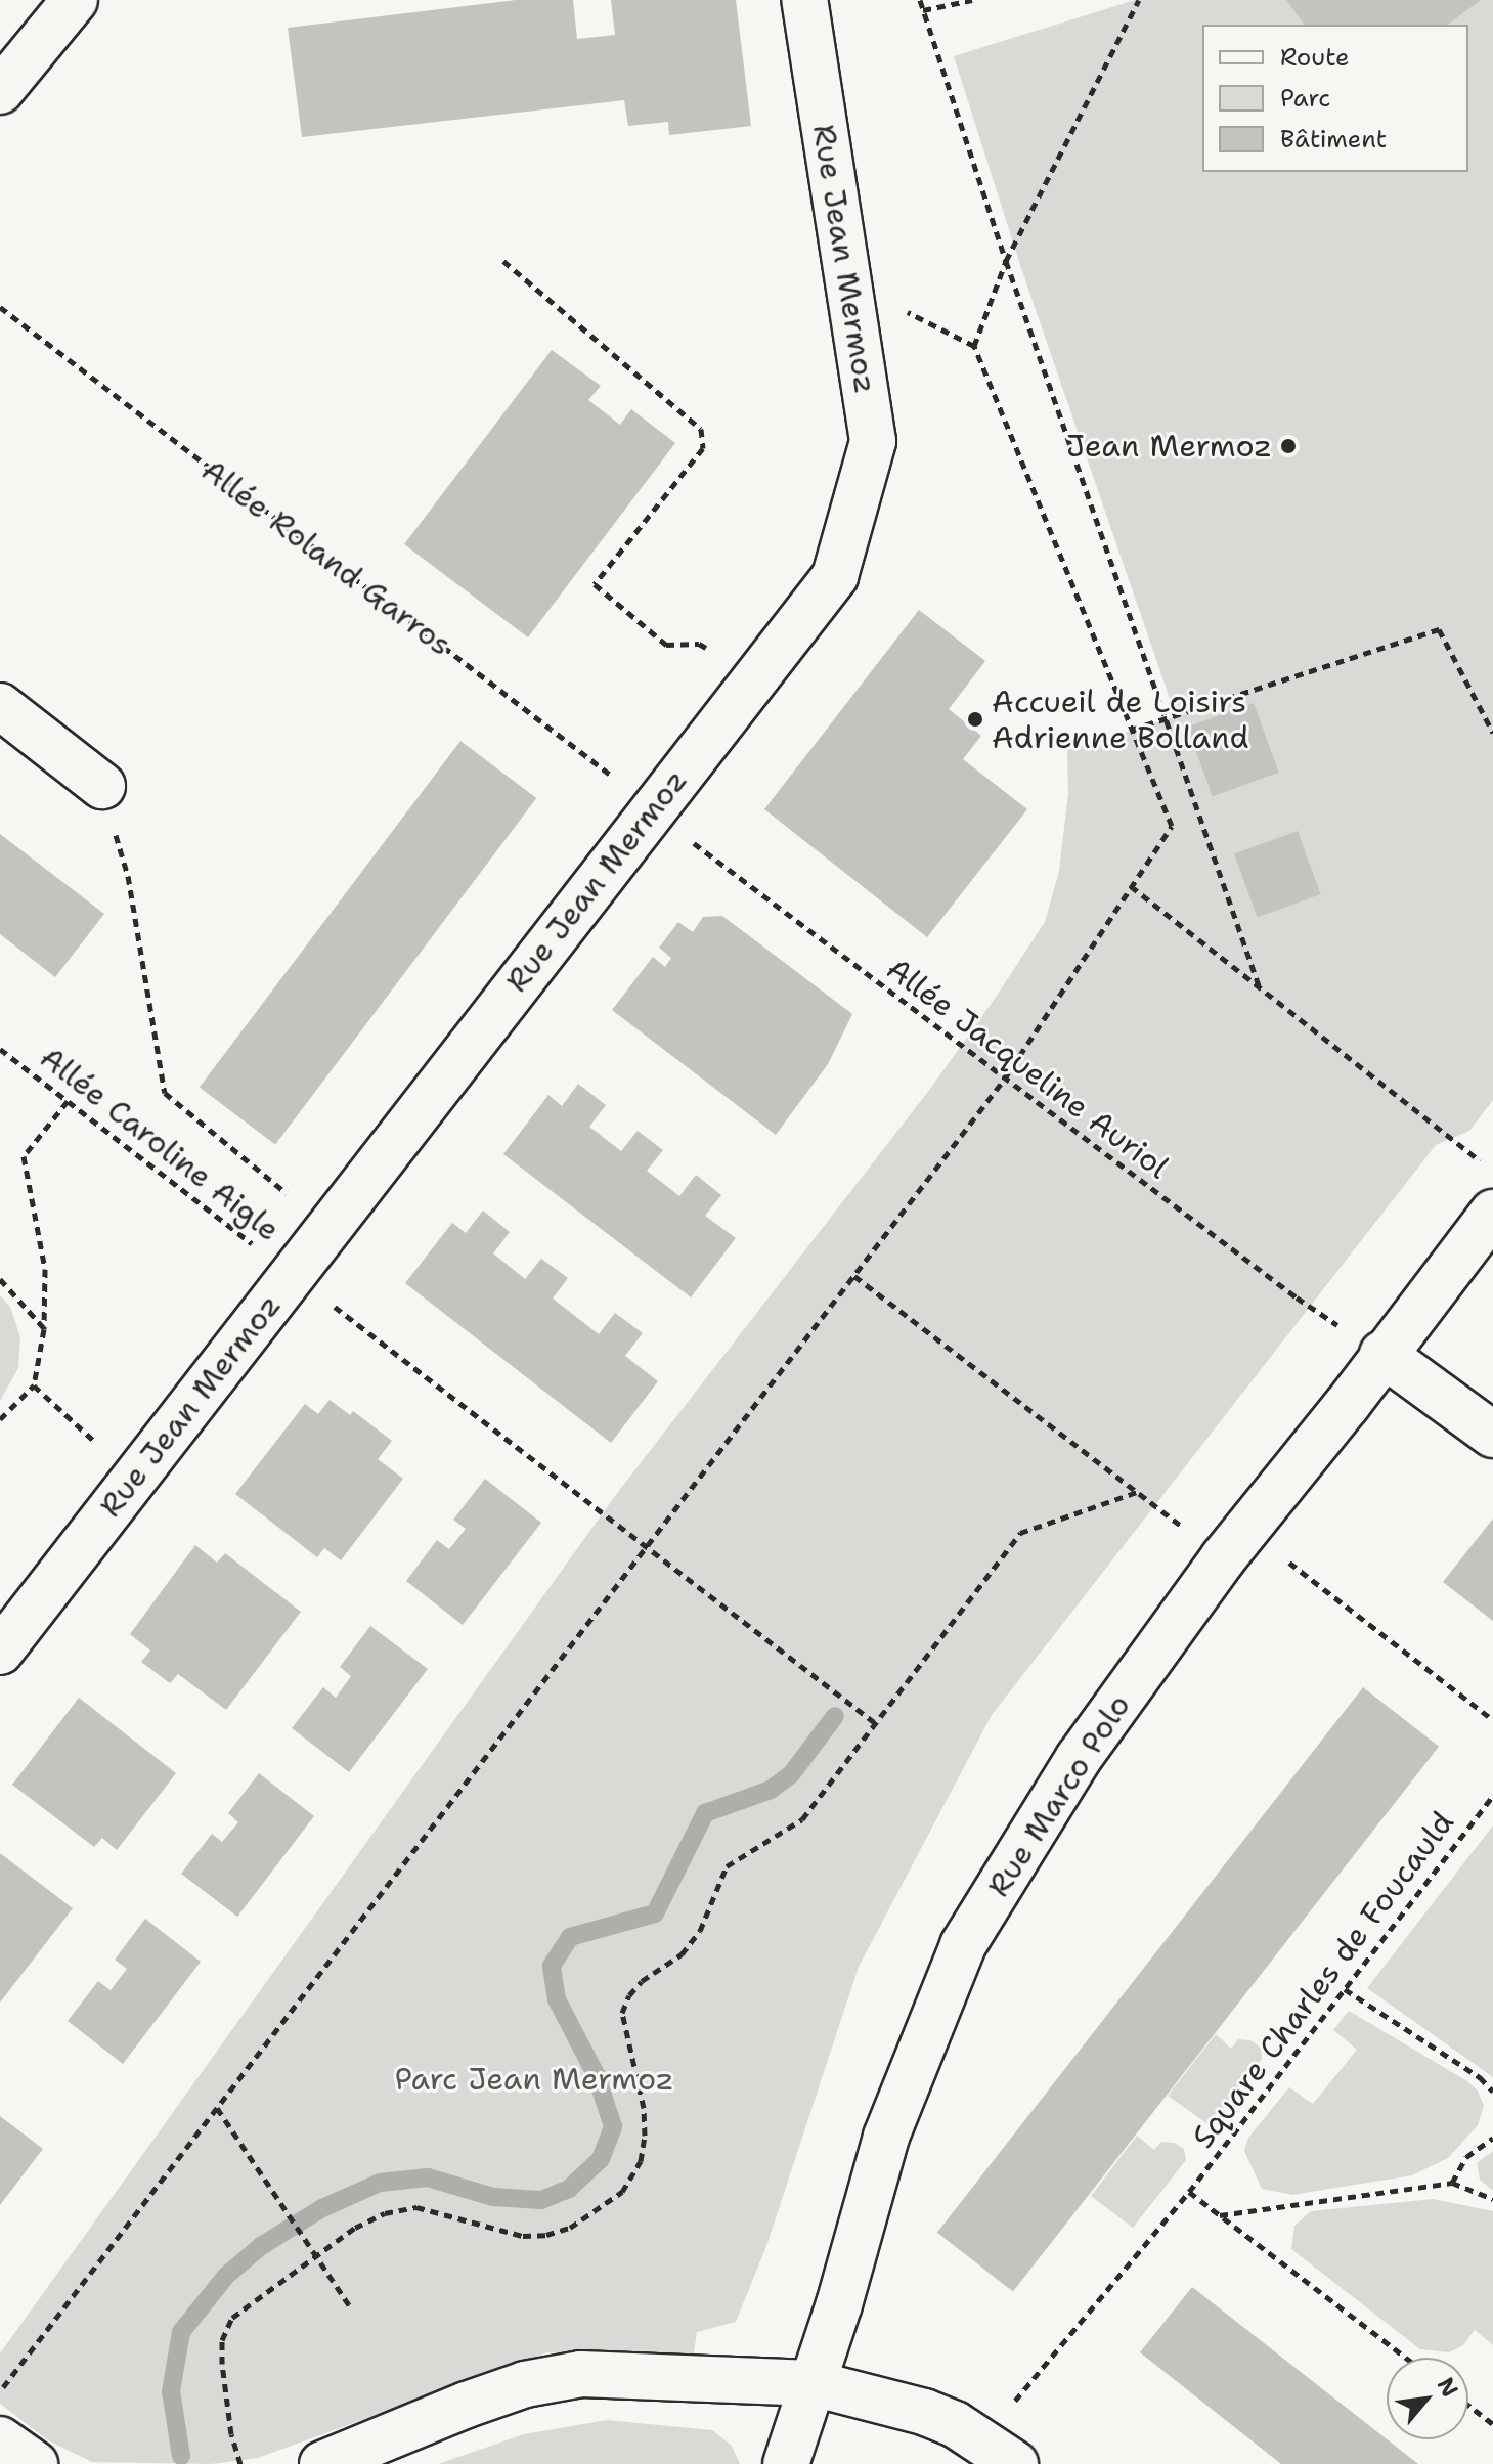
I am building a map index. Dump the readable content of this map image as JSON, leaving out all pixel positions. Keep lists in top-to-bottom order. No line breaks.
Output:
{"streets":{"street":["Rue Jean Mermoz","Rue Marco Polo"],"path":["Allée Roland Garros","Allée Jacqueline Auriol","Allée Caroline Aigle","Square Charles de Foucauld"]},"crossings":[["Rue Jean Mermoz","Allée Roland Garros"],["Rue Jean Mermoz","Allée Jacqueline Auriol"],["Rue Jean Mermoz","Allée Caroline Aigle"],["Allée Roland Garros","Allée Jacqueline Auriol"],["Allée Jacqueline Auriol","Rue Marco Polo"]],"parks":["Parc Jean Mermoz"],"places":["Jean Mermoz","Accueil de Loisirs Adrienne Bolland"],"legend":["Route","Parc","Bâtiment"],"north":"top right"}
